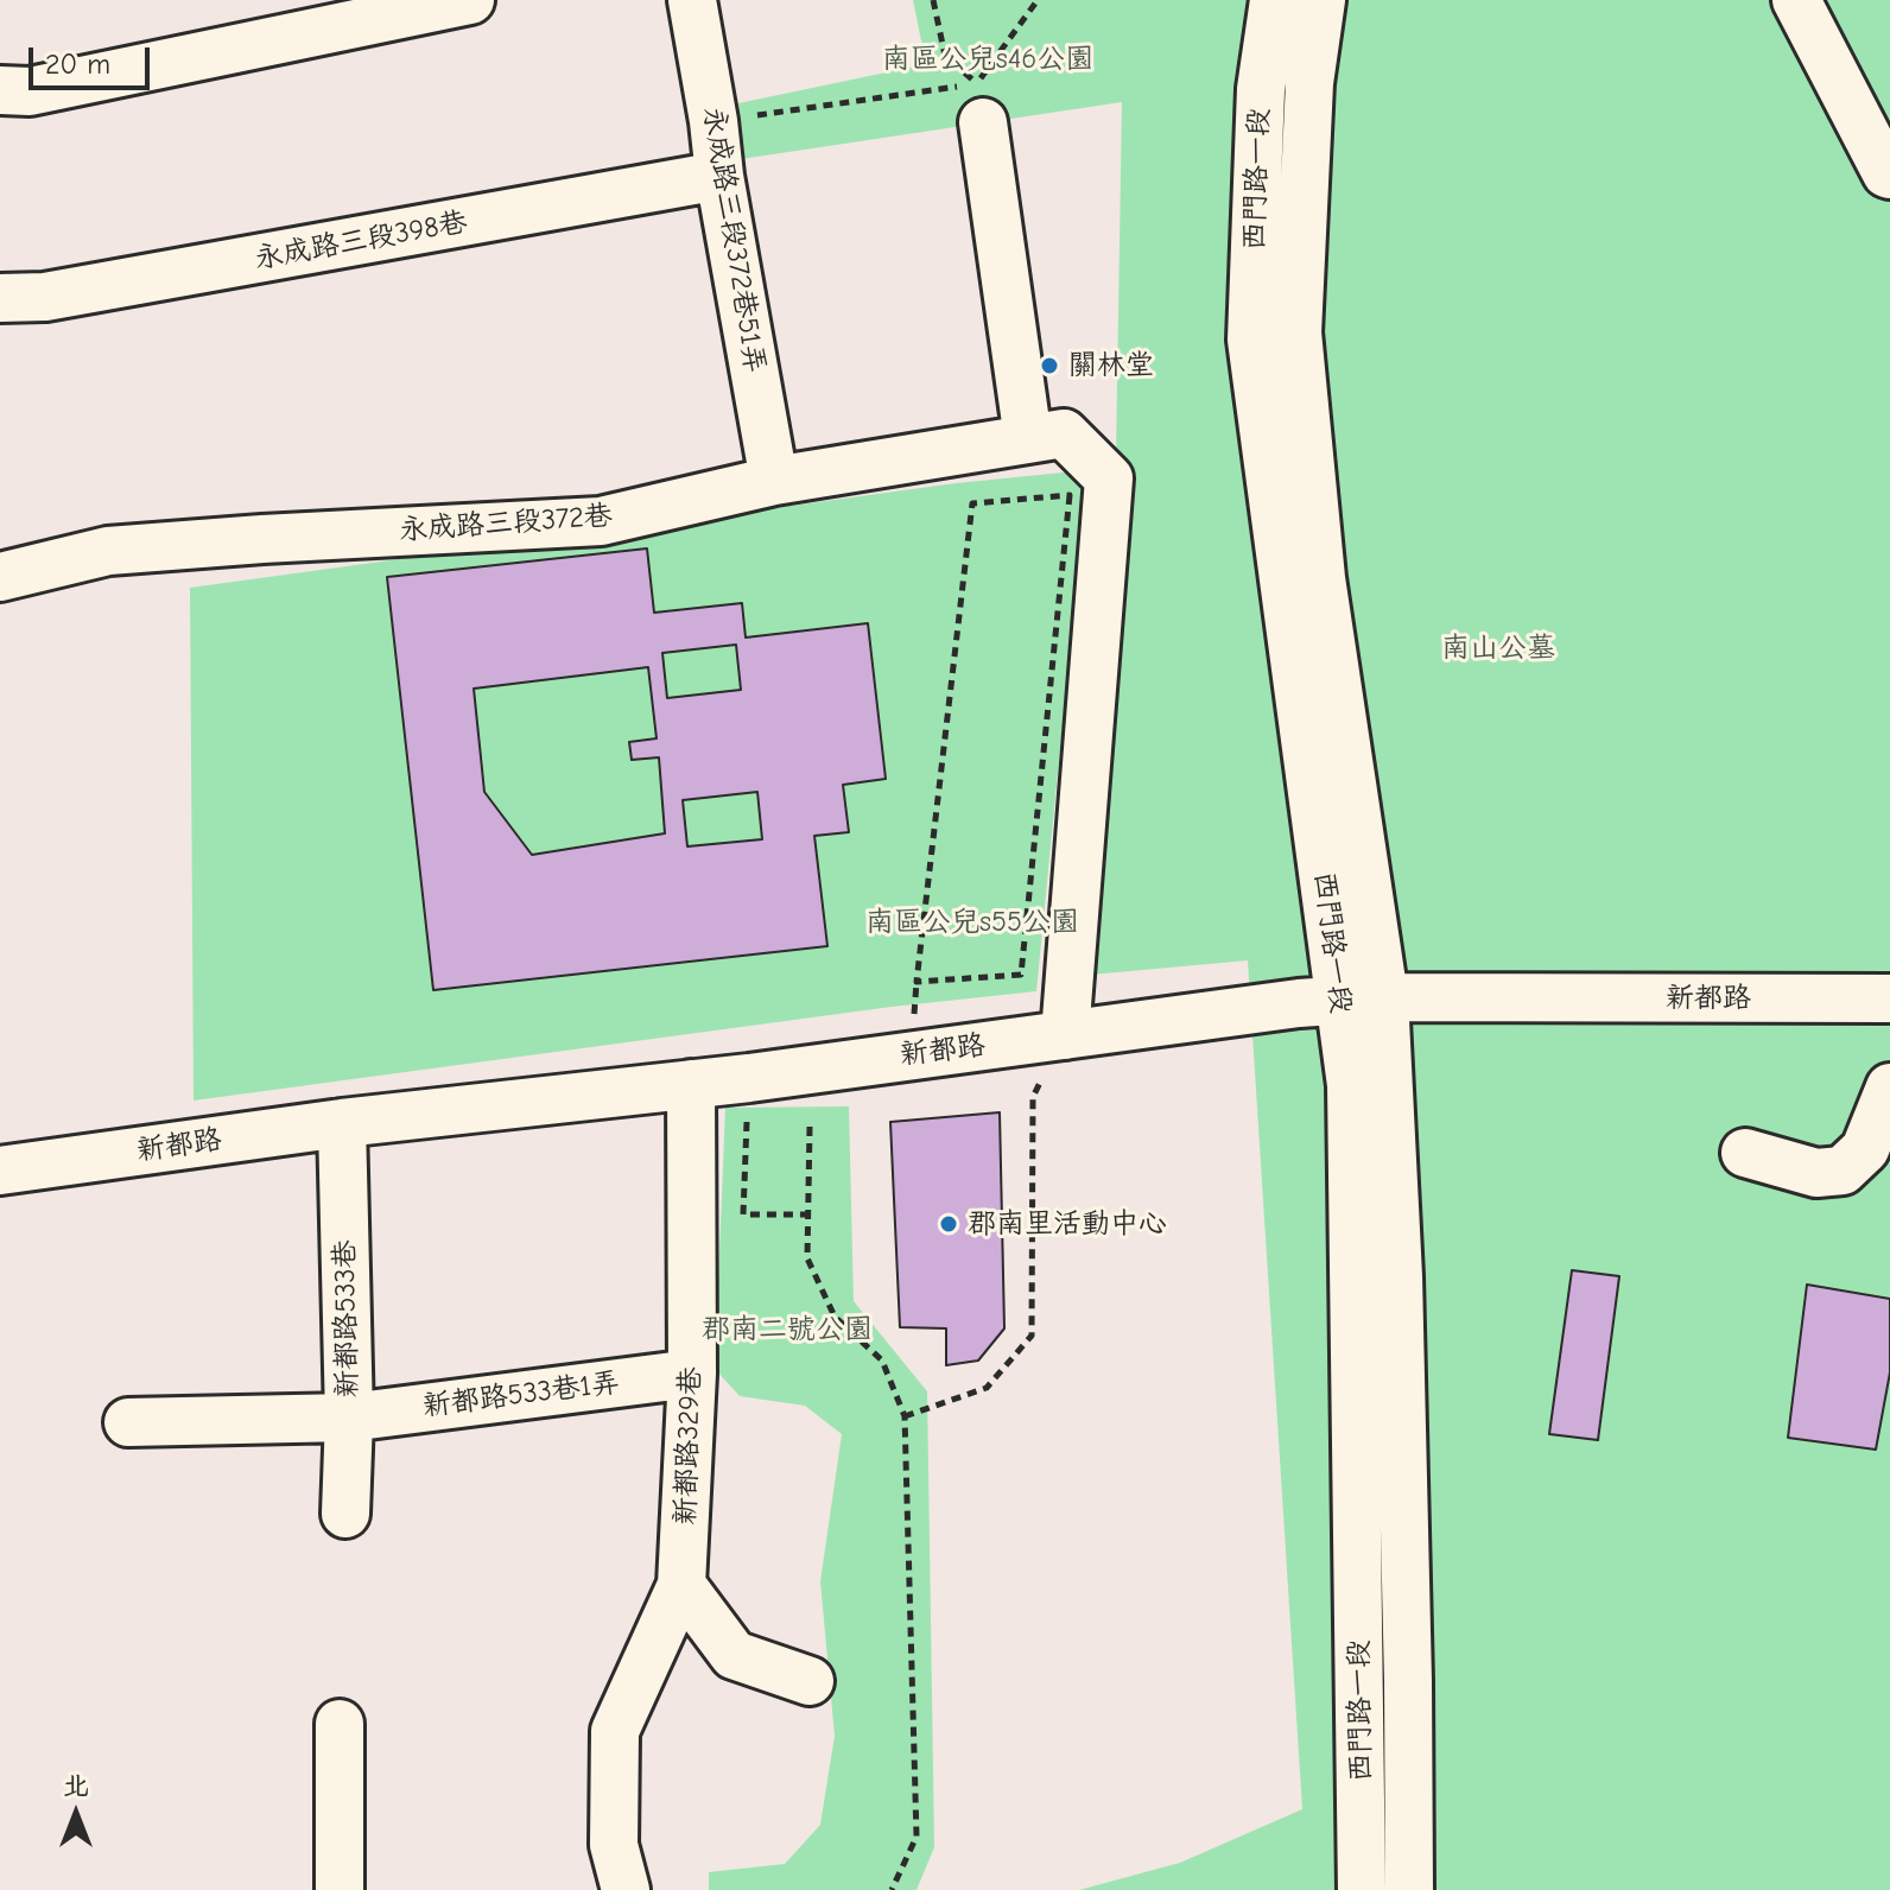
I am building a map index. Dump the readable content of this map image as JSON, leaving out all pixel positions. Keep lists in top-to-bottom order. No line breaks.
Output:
{"streets":{"street":["西門路一段","永成路三段372巷51弄","永成路三段398巷","永成路三段372巷","新都路","新都路533巷","新都路533巷1弄","新都路329巷"]},"crossings":[["西門路一段","新都路"],["永成路三段372巷51弄","永成路三段398巷"],["永成路三段372巷51弄","永成路三段372巷"],["新都路","新都路533巷"],["新都路","新都路329巷"],["新都路533巷","新都路533巷1弄"],["新都路533巷1弄","新都路329巷"]],"parks":["南區公兒s46公園","南山公墓","南區公兒s55公園","郡南二號公園"],"places":["關林堂","郡南里活動中心"],"scale_bar":"20 m","north":"top"}
